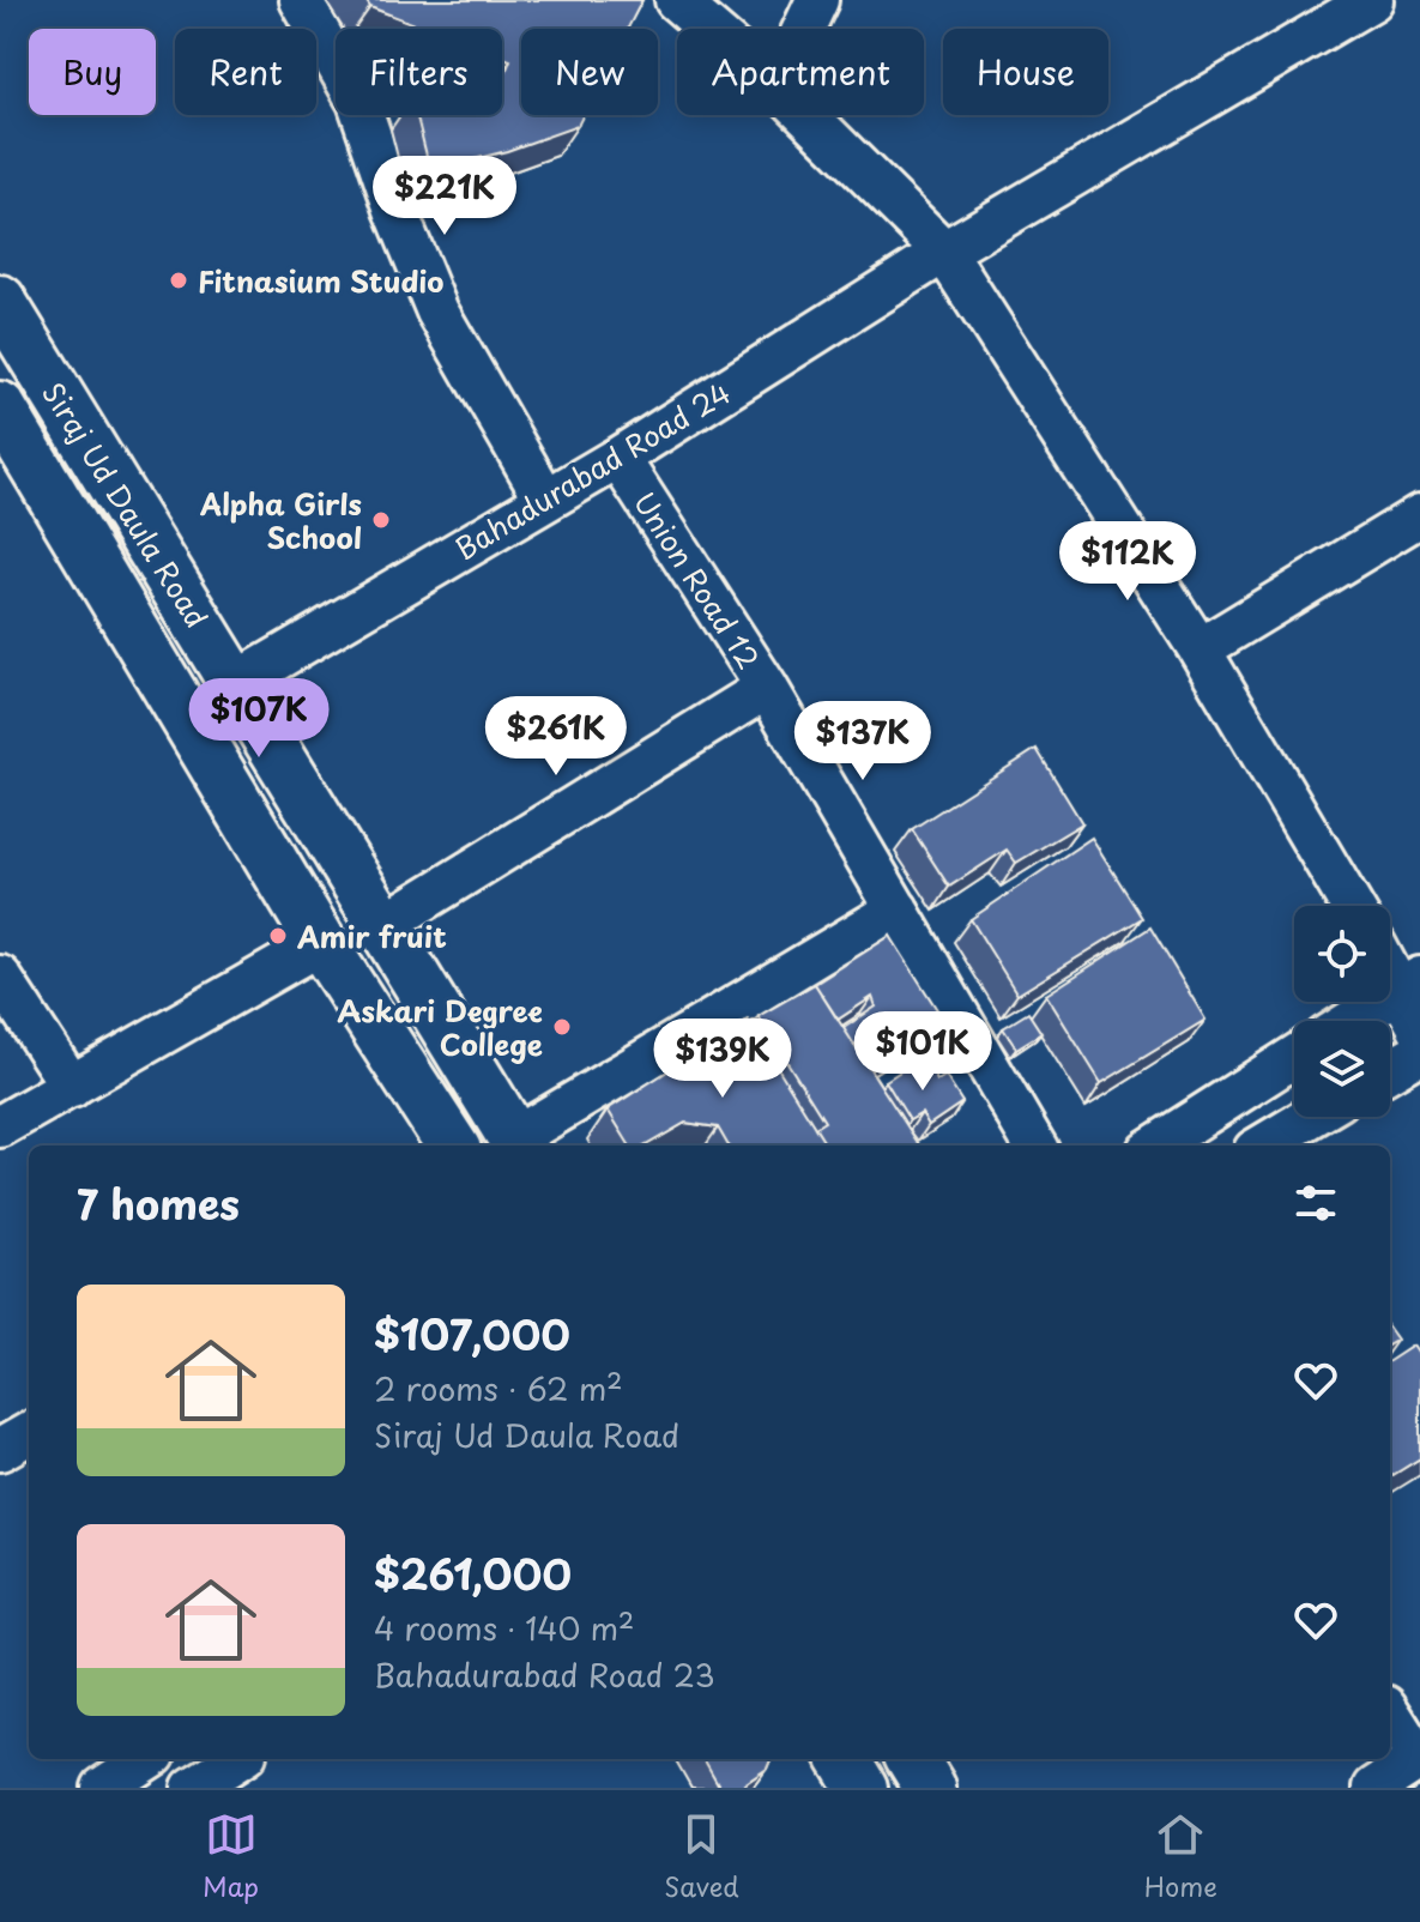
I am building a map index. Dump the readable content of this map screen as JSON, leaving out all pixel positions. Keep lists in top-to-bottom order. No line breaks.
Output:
{"streets":{"main road":["Siraj Ud Daula Road"],"street":["Bahadurabad Road 24","Union Road 12"]},"crossings":[["Bahadurabad Road 24","Siraj Ud Daula Road"],["Bahadurabad Road 24","Union Road 12"]],"places":["Fitnasium Studio","Alpha Girls School","Amir fruit","Askari Degree College"],"page":{"chip":["Buy","Rent","Filters","New","Apartment","House"],"price":["$221K","$112K","$107K","$261K","$137K","$101K","$139K"],"heading":"7 homes","list":[{"name":"$107,000","note":"2 rooms · 62 m² · Siraj Ud Daula Road"},{"name":"$261,000","note":"4 rooms · 140 m² · Bahadurabad Road 23"}],"tabs":["Map","Saved","Home"]}}
